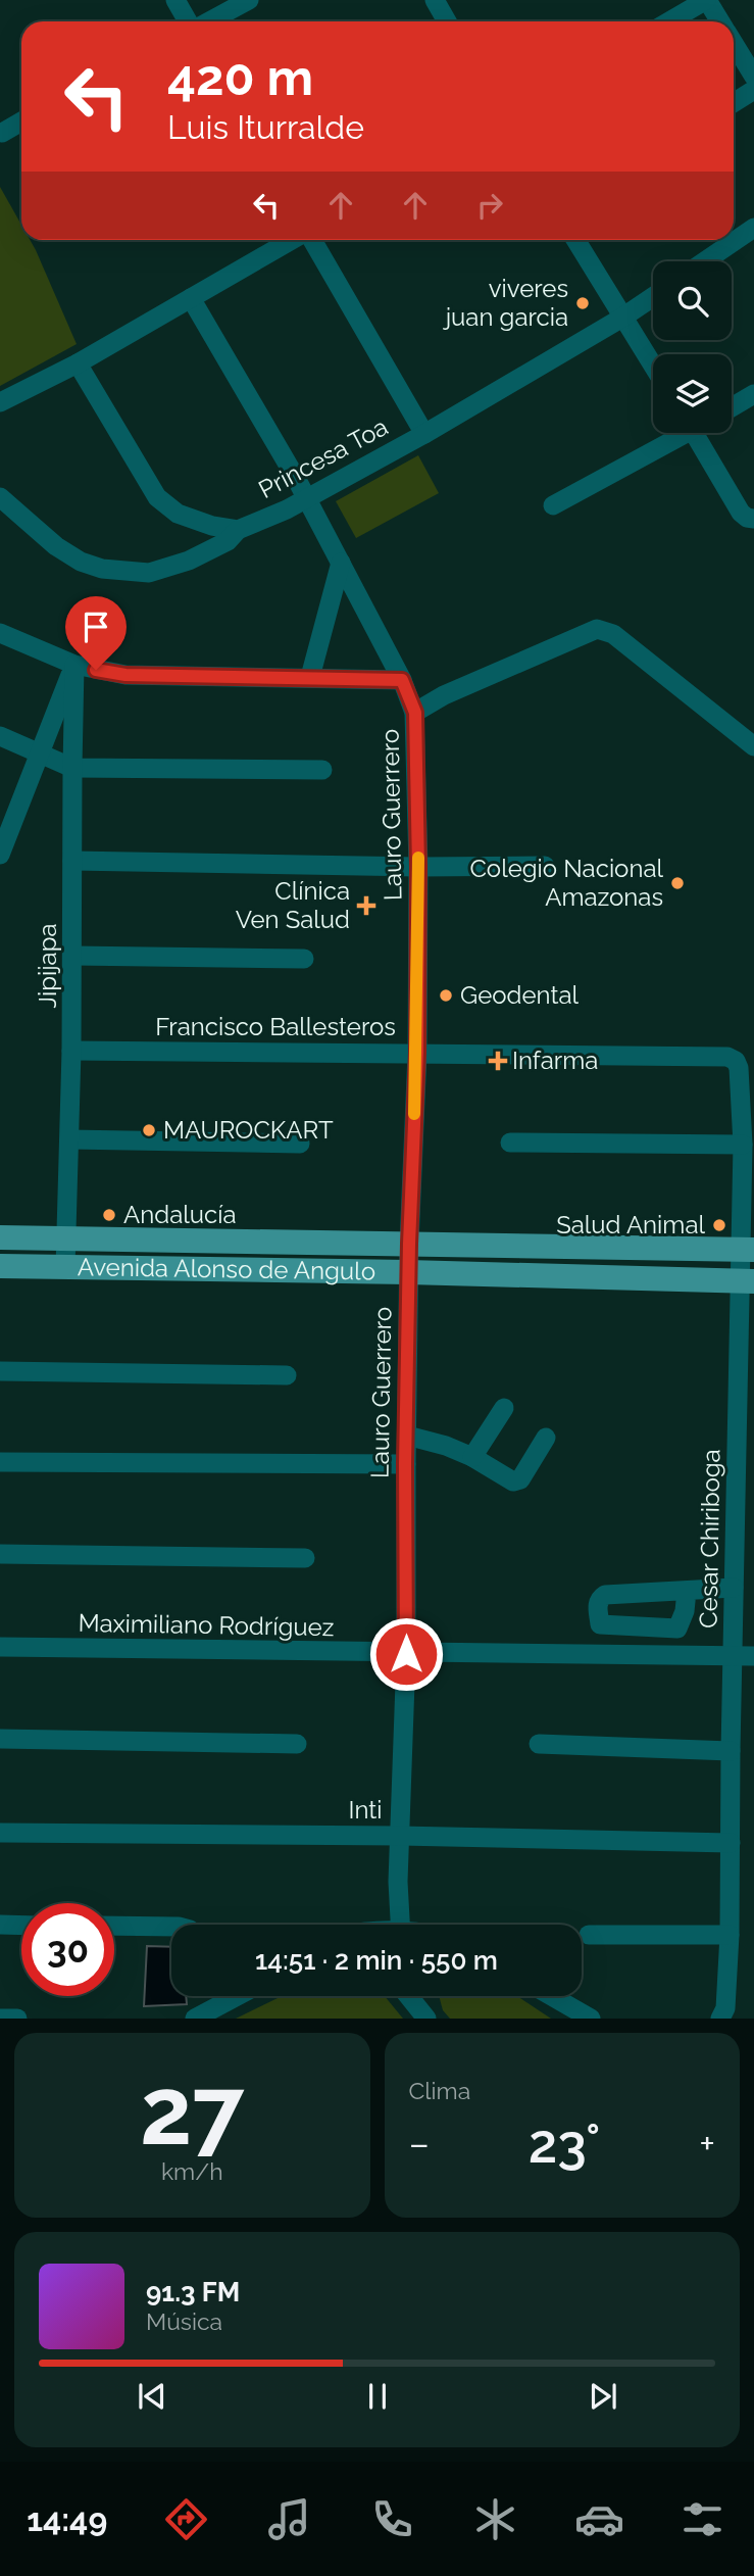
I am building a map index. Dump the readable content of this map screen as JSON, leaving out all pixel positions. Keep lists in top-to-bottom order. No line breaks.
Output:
{"streets":{"main road":["Avenida Alonso de Angulo"],"street":["Princesa Toa","Lauro Guerrero","Jipijapa","Francisco Ballesteros","Cesar Chiriboga","Maximiliano Rodríguez","Inti"]},"crossings":[["Princesa Toa","Lauro Guerrero"],["Lauro Guerrero","Francisco Ballesteros"],["Lauro Guerrero","Avenida Alonso de Angulo"],["Lauro Guerrero","Maximiliano Rodríguez"],["Lauro Guerrero","Inti"],["Jipijapa","Francisco Ballesteros"],["Jipijapa","Avenida Alonso de Angulo"],["Francisco Ballesteros","Cesar Chiriboga"],["Avenida Alonso de Angulo","Cesar Chiriboga"],["Cesar Chiriboga","Maximiliano Rodríguez"],["Cesar Chiriboga","Inti"]],"places":{"other":["viveres juan garcia","Colegio Nacional Amazonas","Geodental","MAUROCKART","Andalucía","Salud Animal"],"health":["Clínica Ven Salud","Infarma"]},"page":{"turn":["420 m","Luis Iturralde"],"limit":"30","trip":"14:51 · 2 min · 550 m","tile":[["27","km/h"],"Clima"],"heat":["−","23°","+"],"song":["91.3 FM","Música"],"tabs":"14:49"}}
